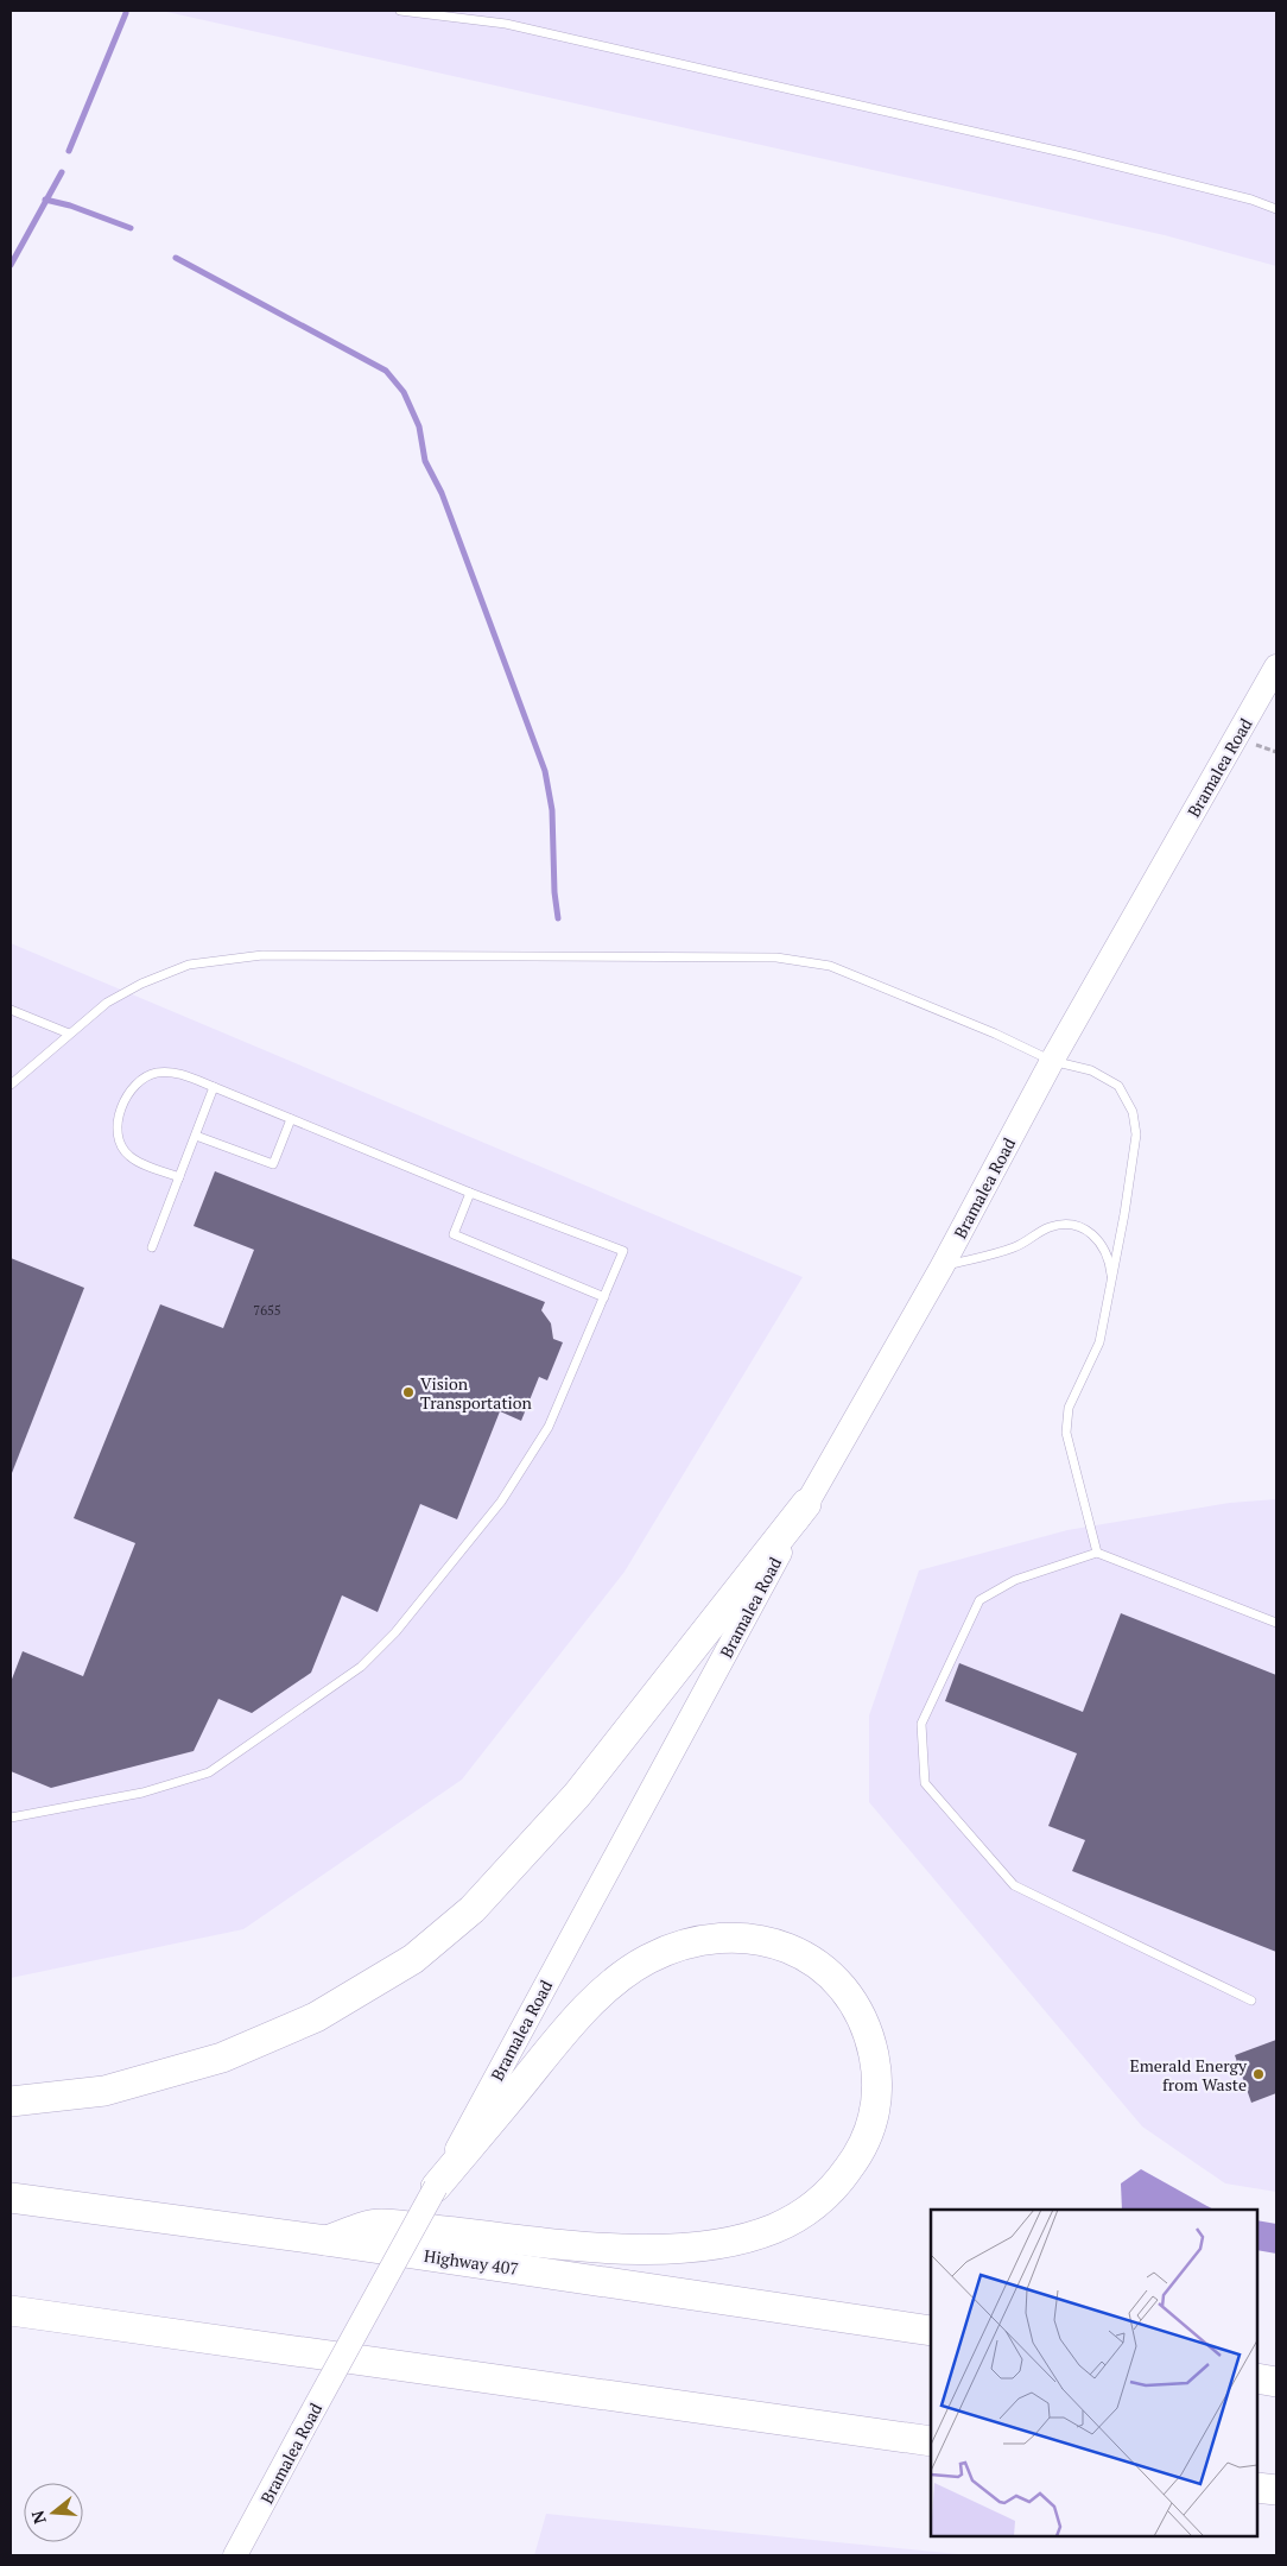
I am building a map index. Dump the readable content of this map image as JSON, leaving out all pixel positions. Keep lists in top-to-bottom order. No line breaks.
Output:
{"streets":{"highway":["Highway 407"],"main road":["Bramalea Road"]},"places":["Vision Transportation","Emerald Energy from Waste"],"house_numbers":["7655"],"north":"left"}
